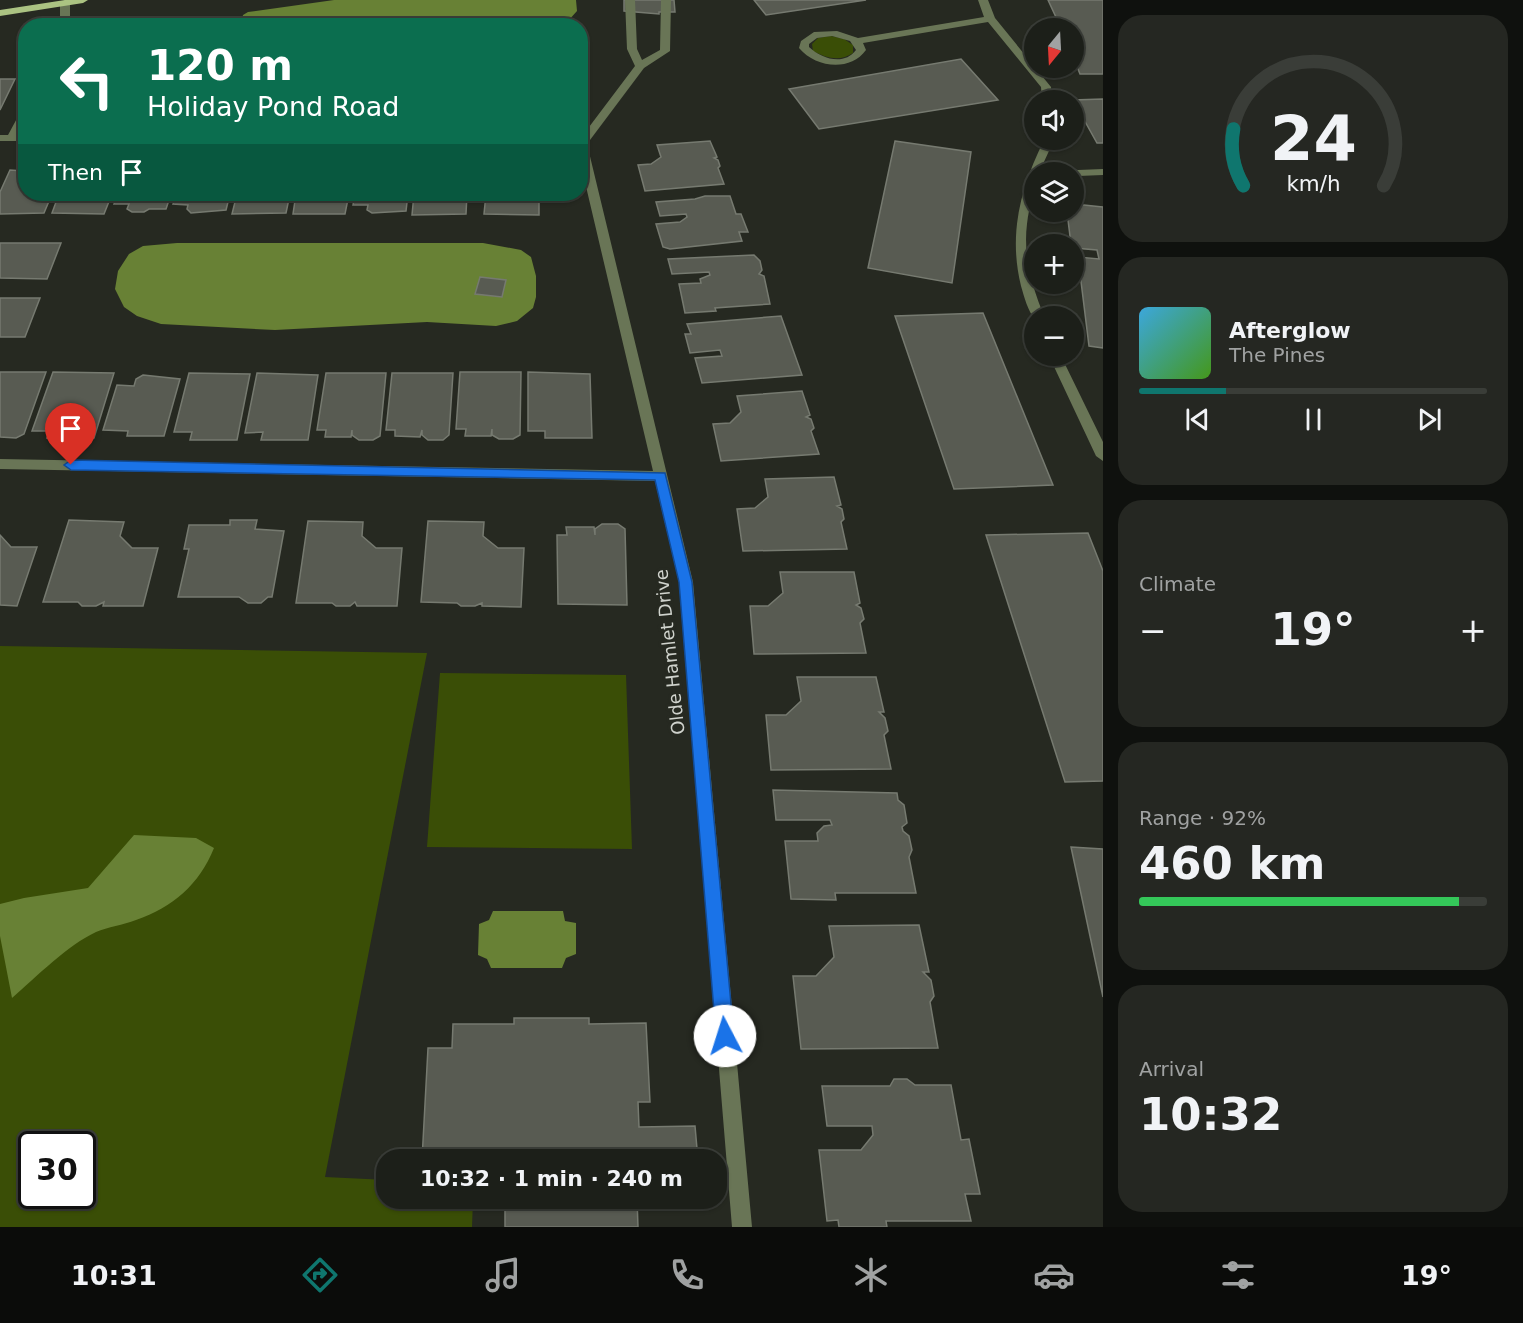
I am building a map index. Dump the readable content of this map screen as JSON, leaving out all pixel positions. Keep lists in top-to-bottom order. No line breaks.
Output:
{"streets":{"street":["Olde Hamlet Drive"]},"north":"bottom","page":{"map_buttons":["+","−"],"turn":["120 m","Holiday Pond Road"],"then":"Then","song":["Afterglow","The Pines"],"tile":["Climate",["Range · 92%","460 km"],["Arrival","10:32"]],"heat":["−","19°","+"],"limit":"30","trip":"10:32 · 1 min · 240 m","tabs":["10:31","19°"],"gauge":["24","km/h"]}}
